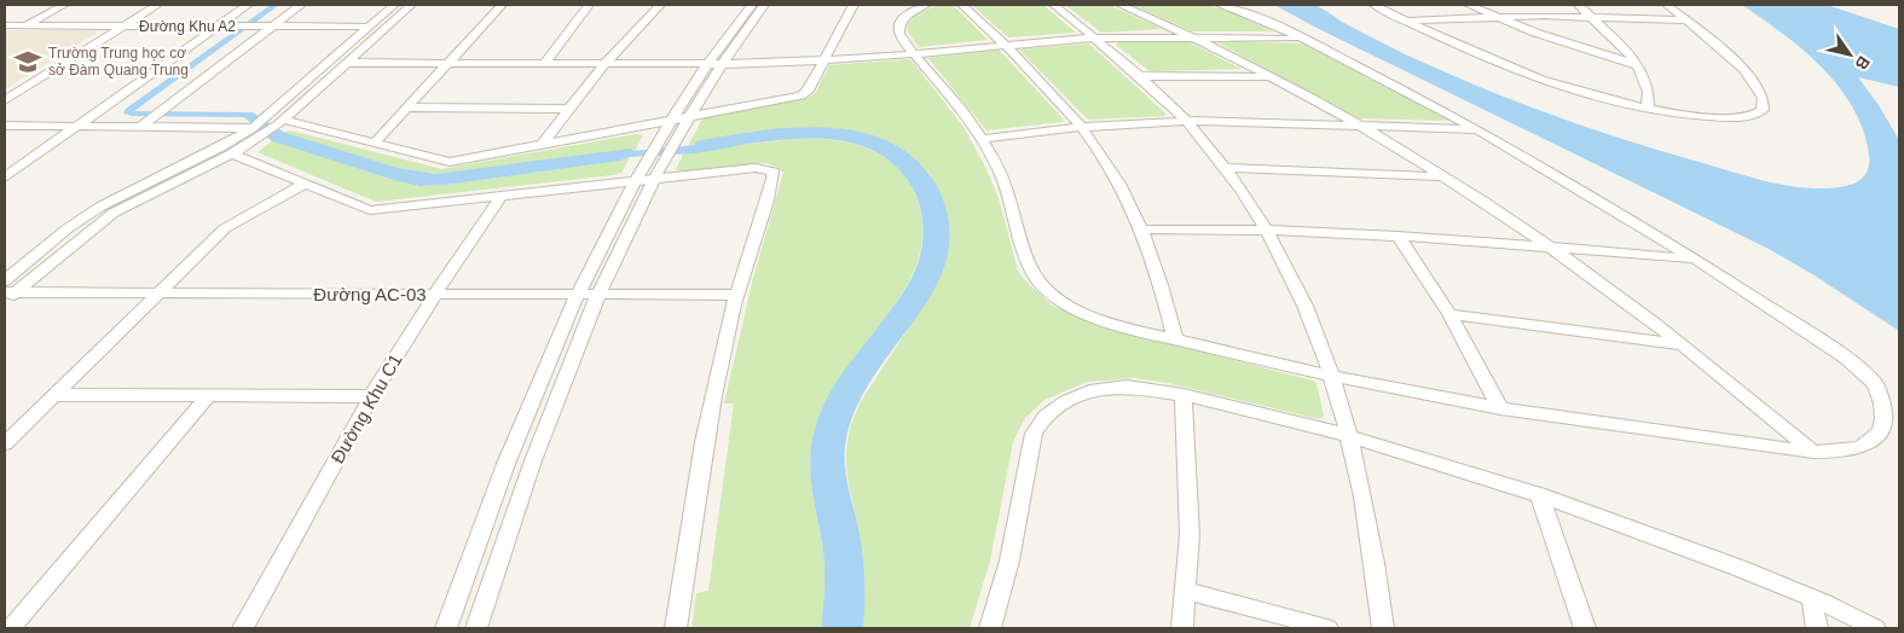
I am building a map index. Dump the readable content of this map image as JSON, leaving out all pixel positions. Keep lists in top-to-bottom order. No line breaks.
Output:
{"streets":{"street":["Đường Khu A2","Đường AC-03","Đường Khu C1"]},"crossings":[["Đường AC-03","Đường Khu C1"]],"places":{"school or university":["Trường Trung học cơ sở Đàm Quang Trung"]},"north":"bottom right"}
